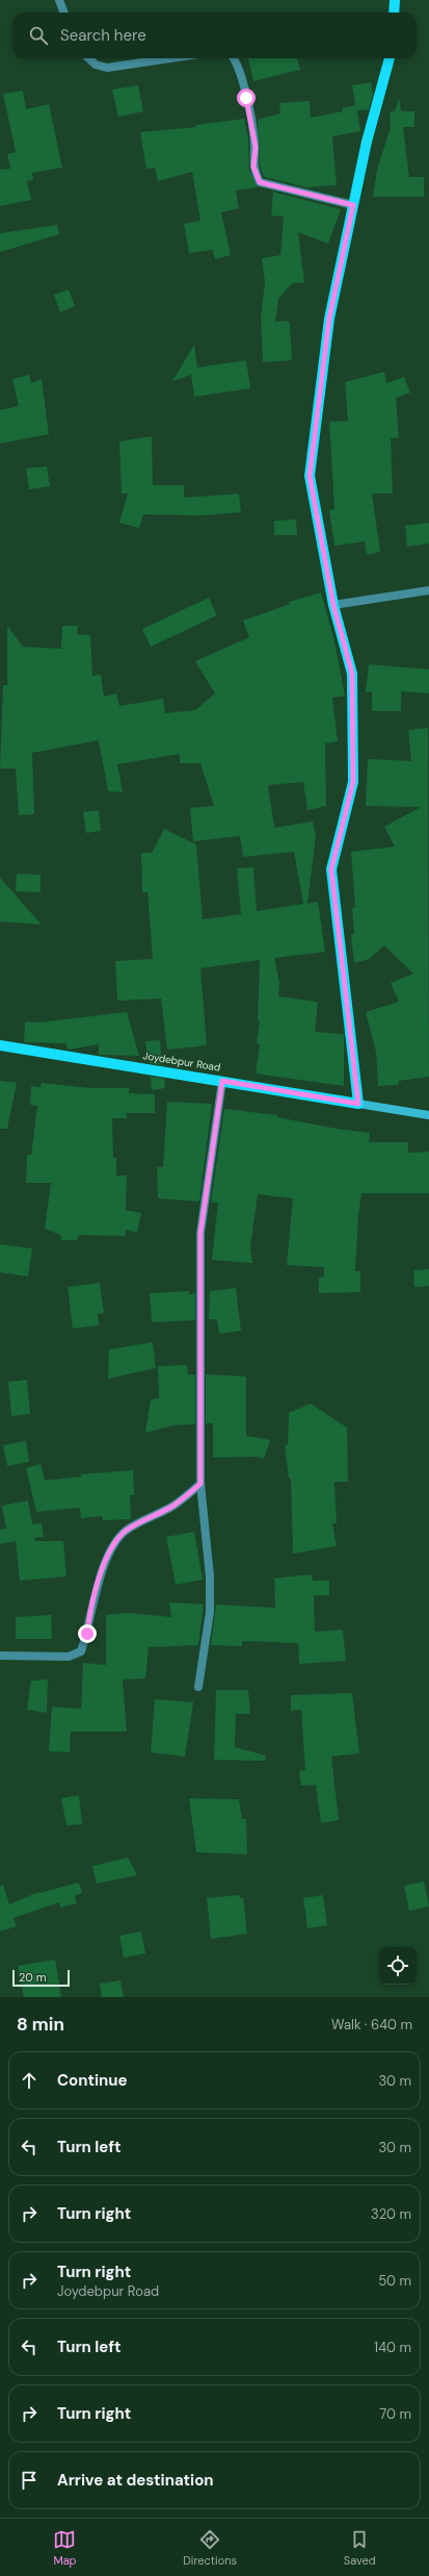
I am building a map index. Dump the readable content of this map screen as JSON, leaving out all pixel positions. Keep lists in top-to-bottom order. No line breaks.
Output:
{"streets":{"main road":["Joydebpur Road"]},"scale_bar":"20 m","page":{"search":"Search here","scale":"20 m","heading":["8 min","Walk · 640 m"],"list":[["Continue","30 m"],["Turn left","30 m"],["Turn right","320 m"],["Turn right","Joydebpur Road","50 m"],["Turn left","140 m"],["Turn right","70 m"],"Arrive at destination"],"nav":["Map","Directions","Saved"]}}
